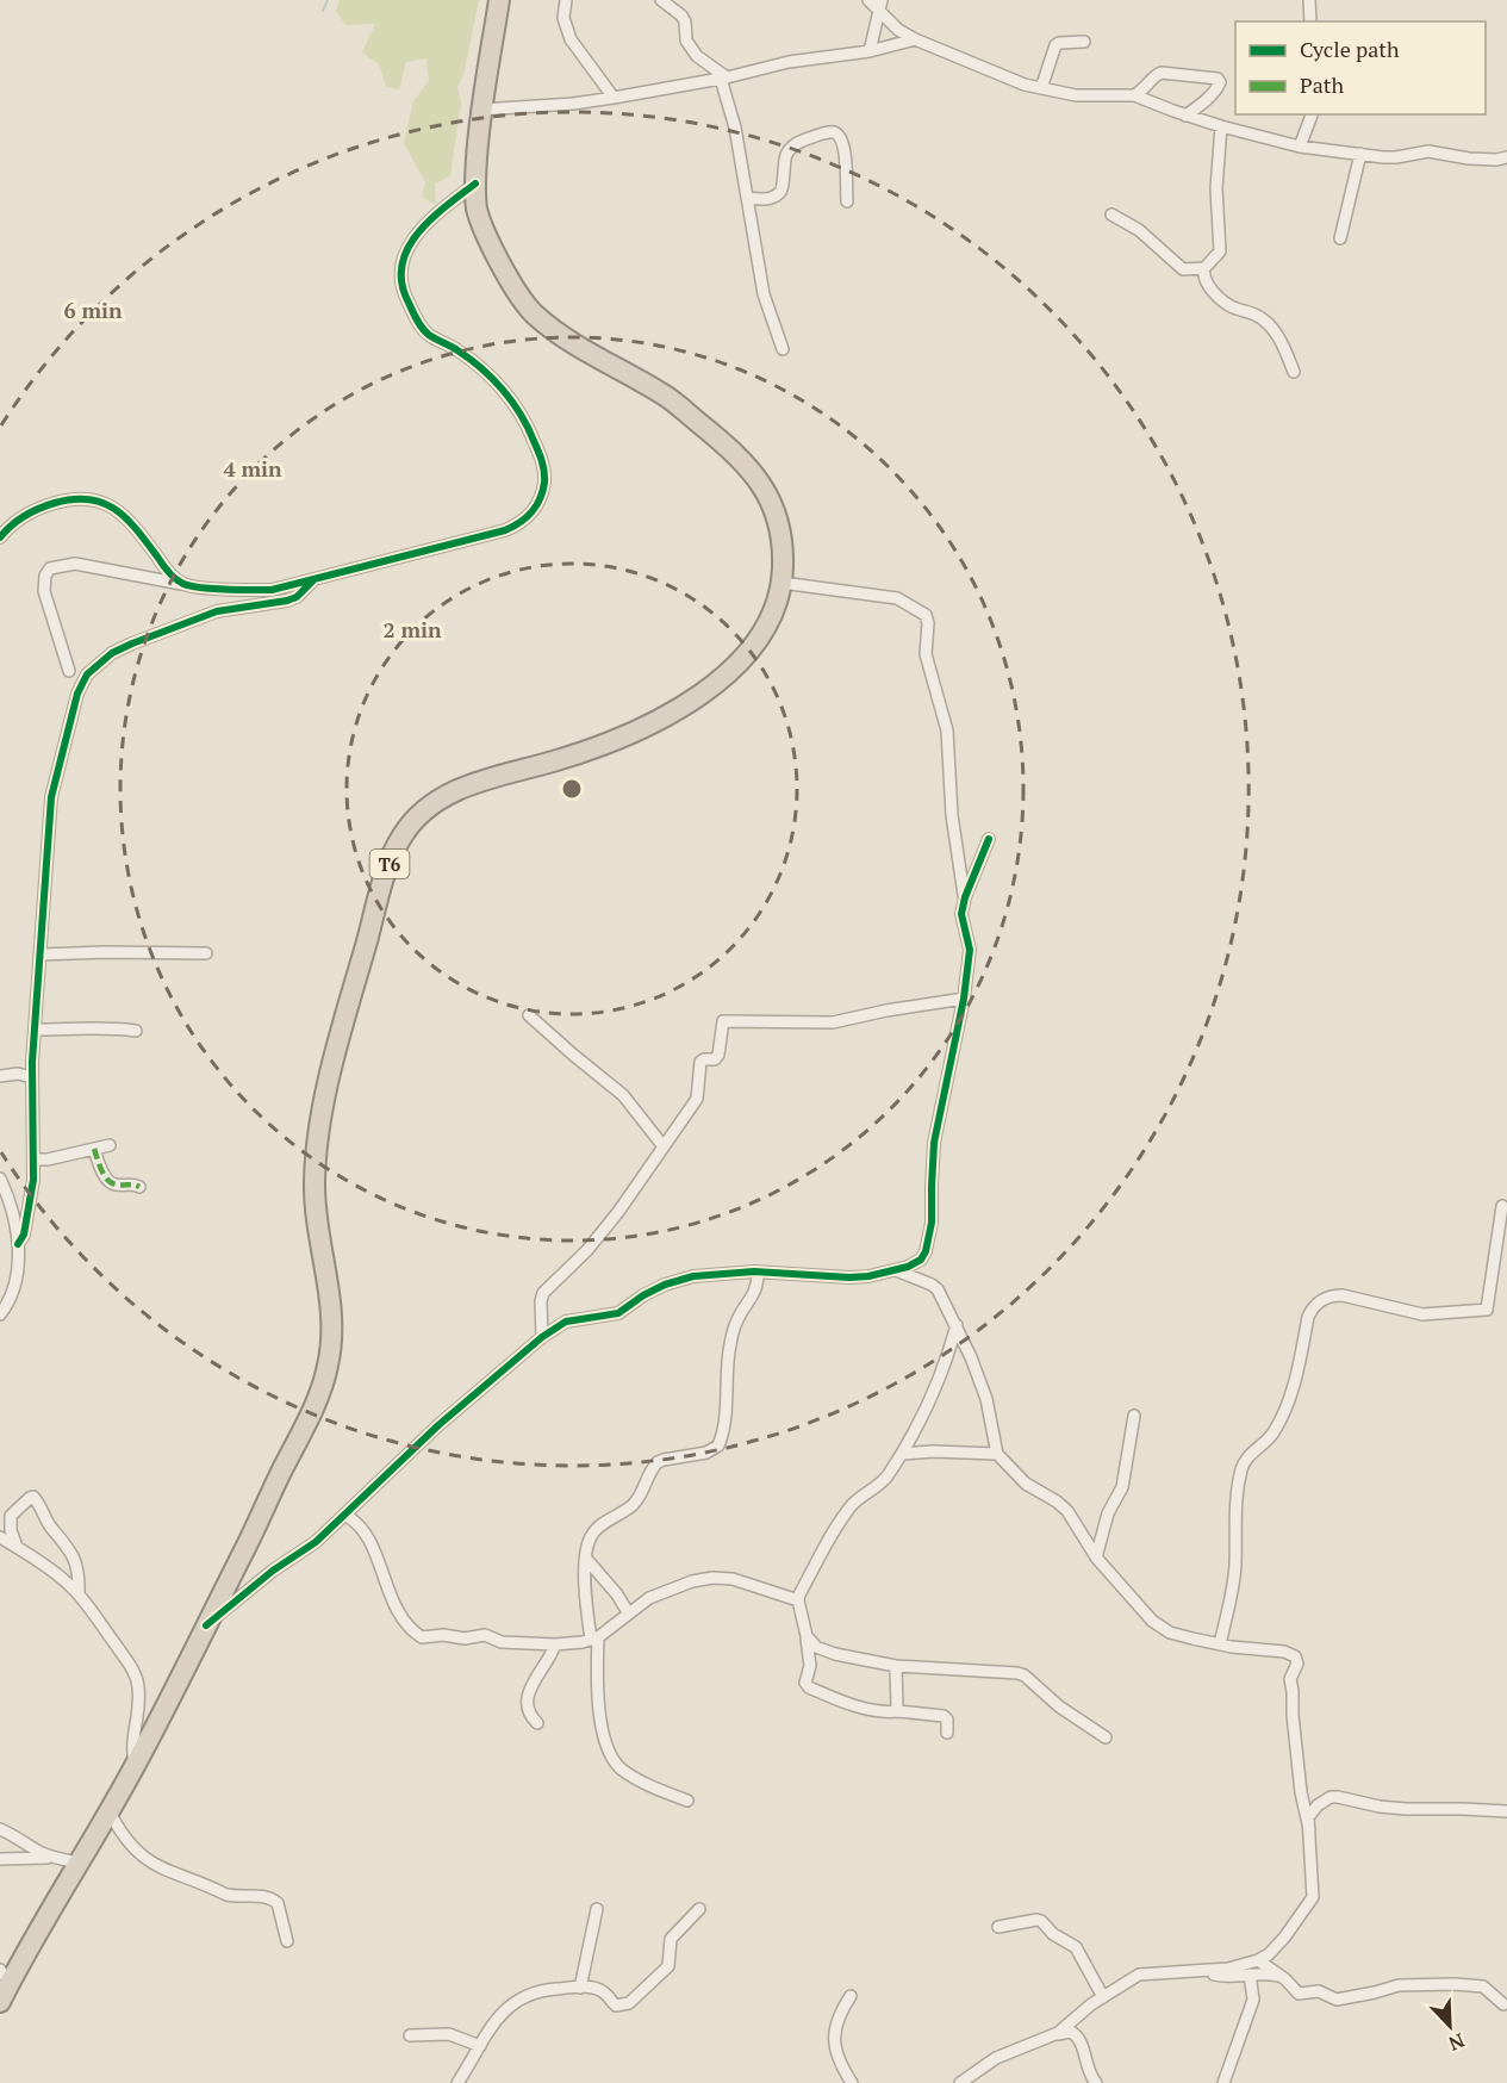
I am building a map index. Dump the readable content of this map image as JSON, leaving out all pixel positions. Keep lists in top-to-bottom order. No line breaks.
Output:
{"streets":{"highway":["T6"]},"legend":["Cycle path","Path"],"north":"bottom right","rings":["6 min","4 min","2 min"]}
